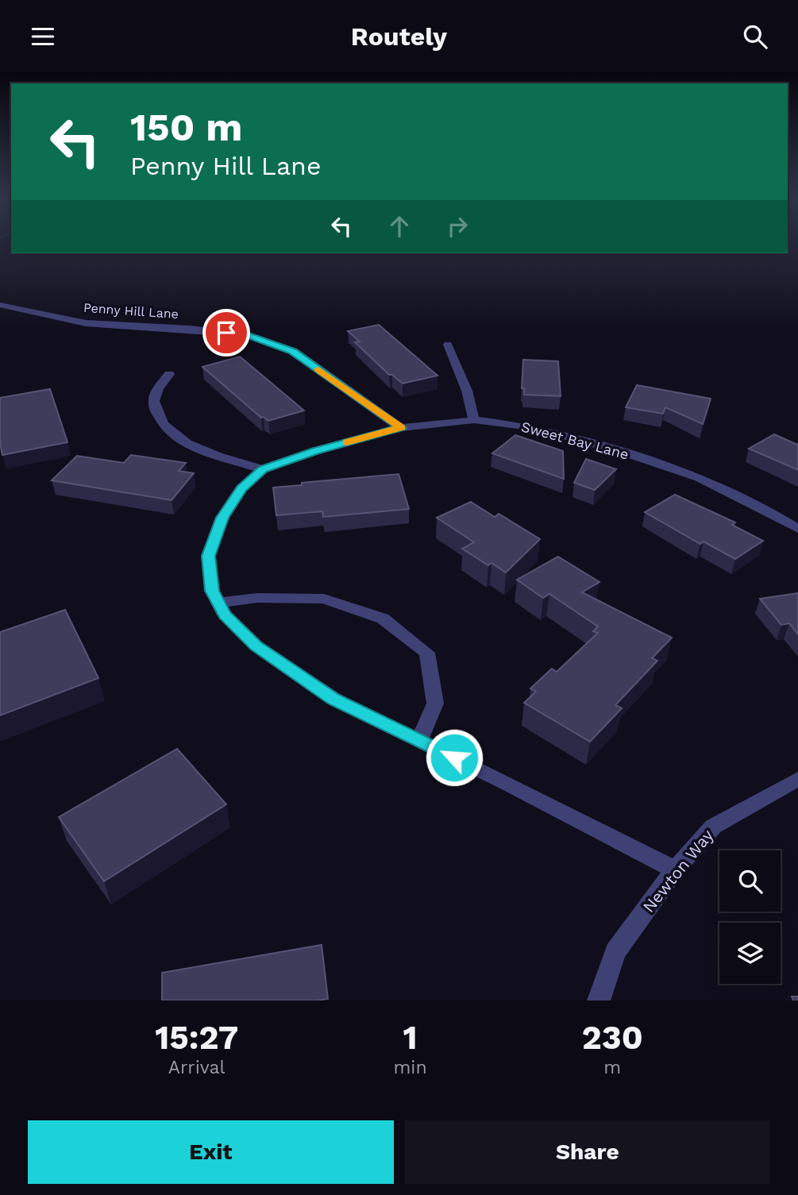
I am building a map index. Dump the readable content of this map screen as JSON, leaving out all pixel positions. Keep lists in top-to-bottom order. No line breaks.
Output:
{"streets":{"street":["Penny Hill Lane","Sweet Bay Lane","Newton Way"]},"crossings":[["Penny Hill Lane","Sweet Bay Lane"],["Sweet Bay Lane","Newton Way"]],"page":{"header":"Routely","turn":["150 m","Penny Hill Lane"],"eta":["15:27","Arrival","1","min","230","m"],"buttons":["Exit","Share"]}}
